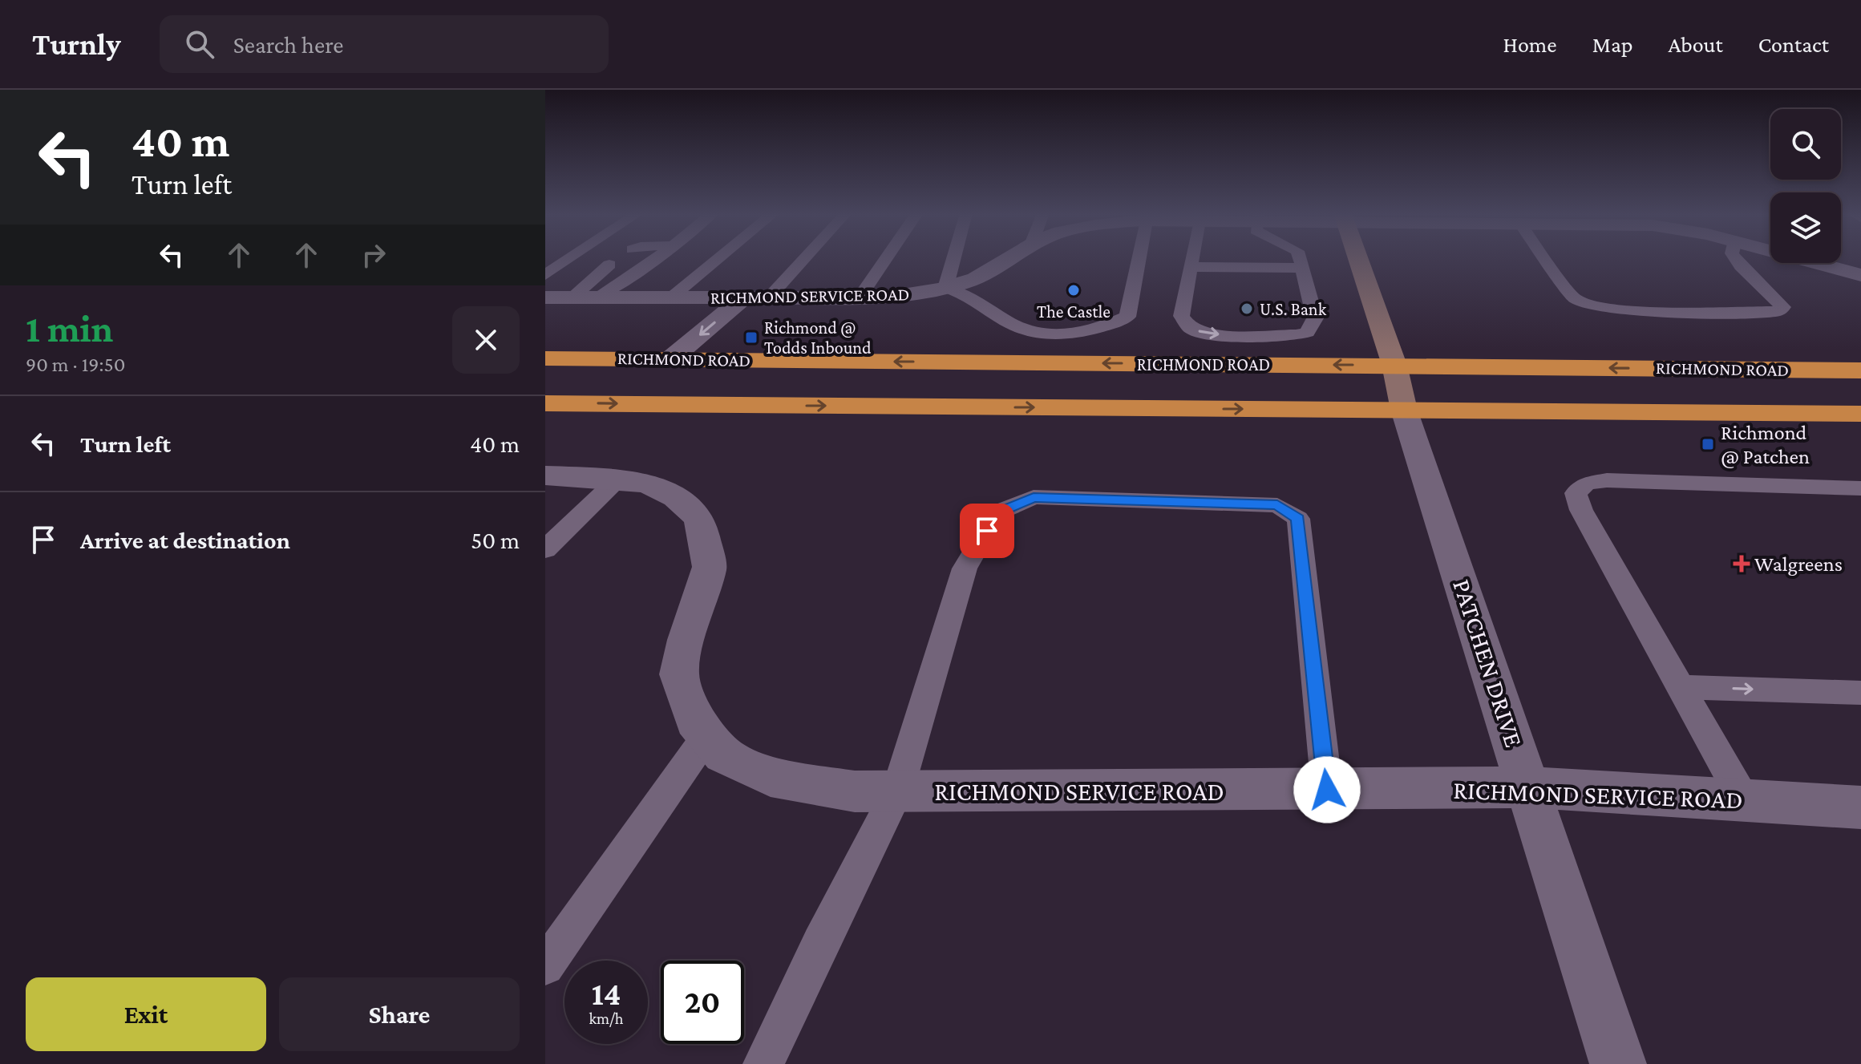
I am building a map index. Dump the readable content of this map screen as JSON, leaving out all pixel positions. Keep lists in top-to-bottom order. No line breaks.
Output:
{"streets":{"highway":["RICHMOND ROAD"],"street":["RICHMOND SERVICE ROAD","PATCHEN DRIVE"]},"crossings":[["RICHMOND SERVICE ROAD","PATCHEN DRIVE"]],"places":{"other":["The Castle","U.S. Bank"],"transit":["Richmond @ Todds Inbound","Richmond @ Patchen"],"health":["Walgreens"]},"page":{"header":"Turnly","search":"Search here","nav":["Home","Map","About","Contact"],"turn":["40 m","Turn left"],"heading":["1 min","90 m · 19:50"],"list":[{"name":"Turn left","value":"40 m"},{"name":"Arrive at destination","value":"50 m"}],"speed":"14 km/h","limit":"20","buttons":["Exit","Share"]}}
